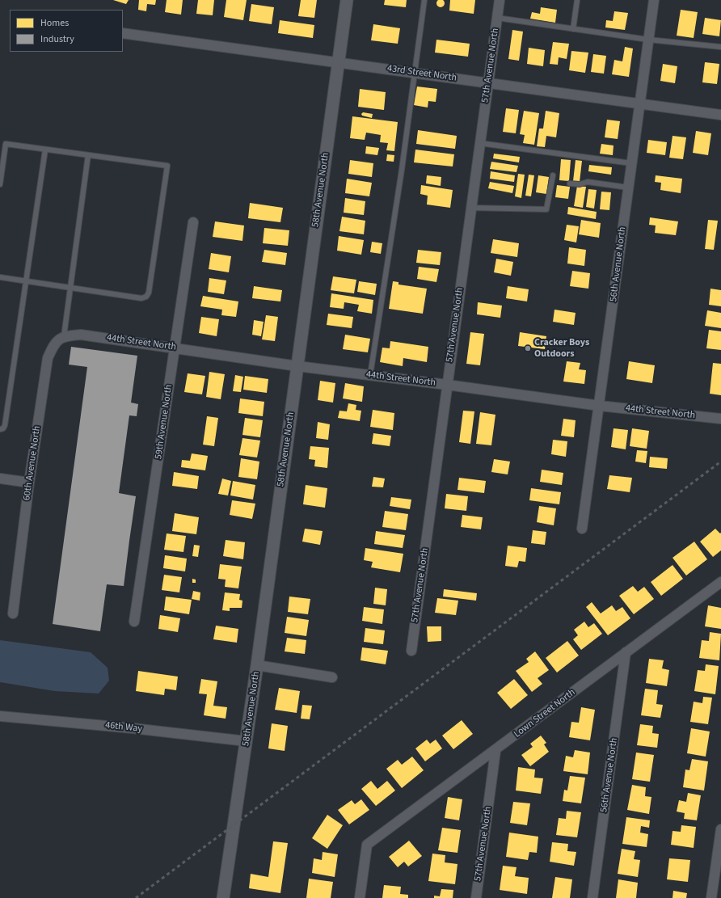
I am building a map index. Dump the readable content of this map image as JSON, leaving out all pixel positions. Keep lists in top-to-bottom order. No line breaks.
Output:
{"streets":{"street":["57th Avenue North","43rd Street North","58th Avenue North","56th Avenue North","44th Street North","59th Avenue North","60th Avenue North","Lown Street North","46th Way"]},"crossings":[["57th Avenue North","43rd Street North"],["57th Avenue North","44th Street North"],["57th Avenue North","Lown Street North"],["43rd Street North","58th Avenue North"],["43rd Street North","56th Avenue North"],["58th Avenue North","44th Street North"],["58th Avenue North","46th Way"],["56th Avenue North","44th Street North"],["56th Avenue North","Lown Street North"],["44th Street North","59th Avenue North"],["44th Street North","60th Avenue North"]],"places":["Cracker Boys Outdoors"],"legend":["Homes","Industry"]}
